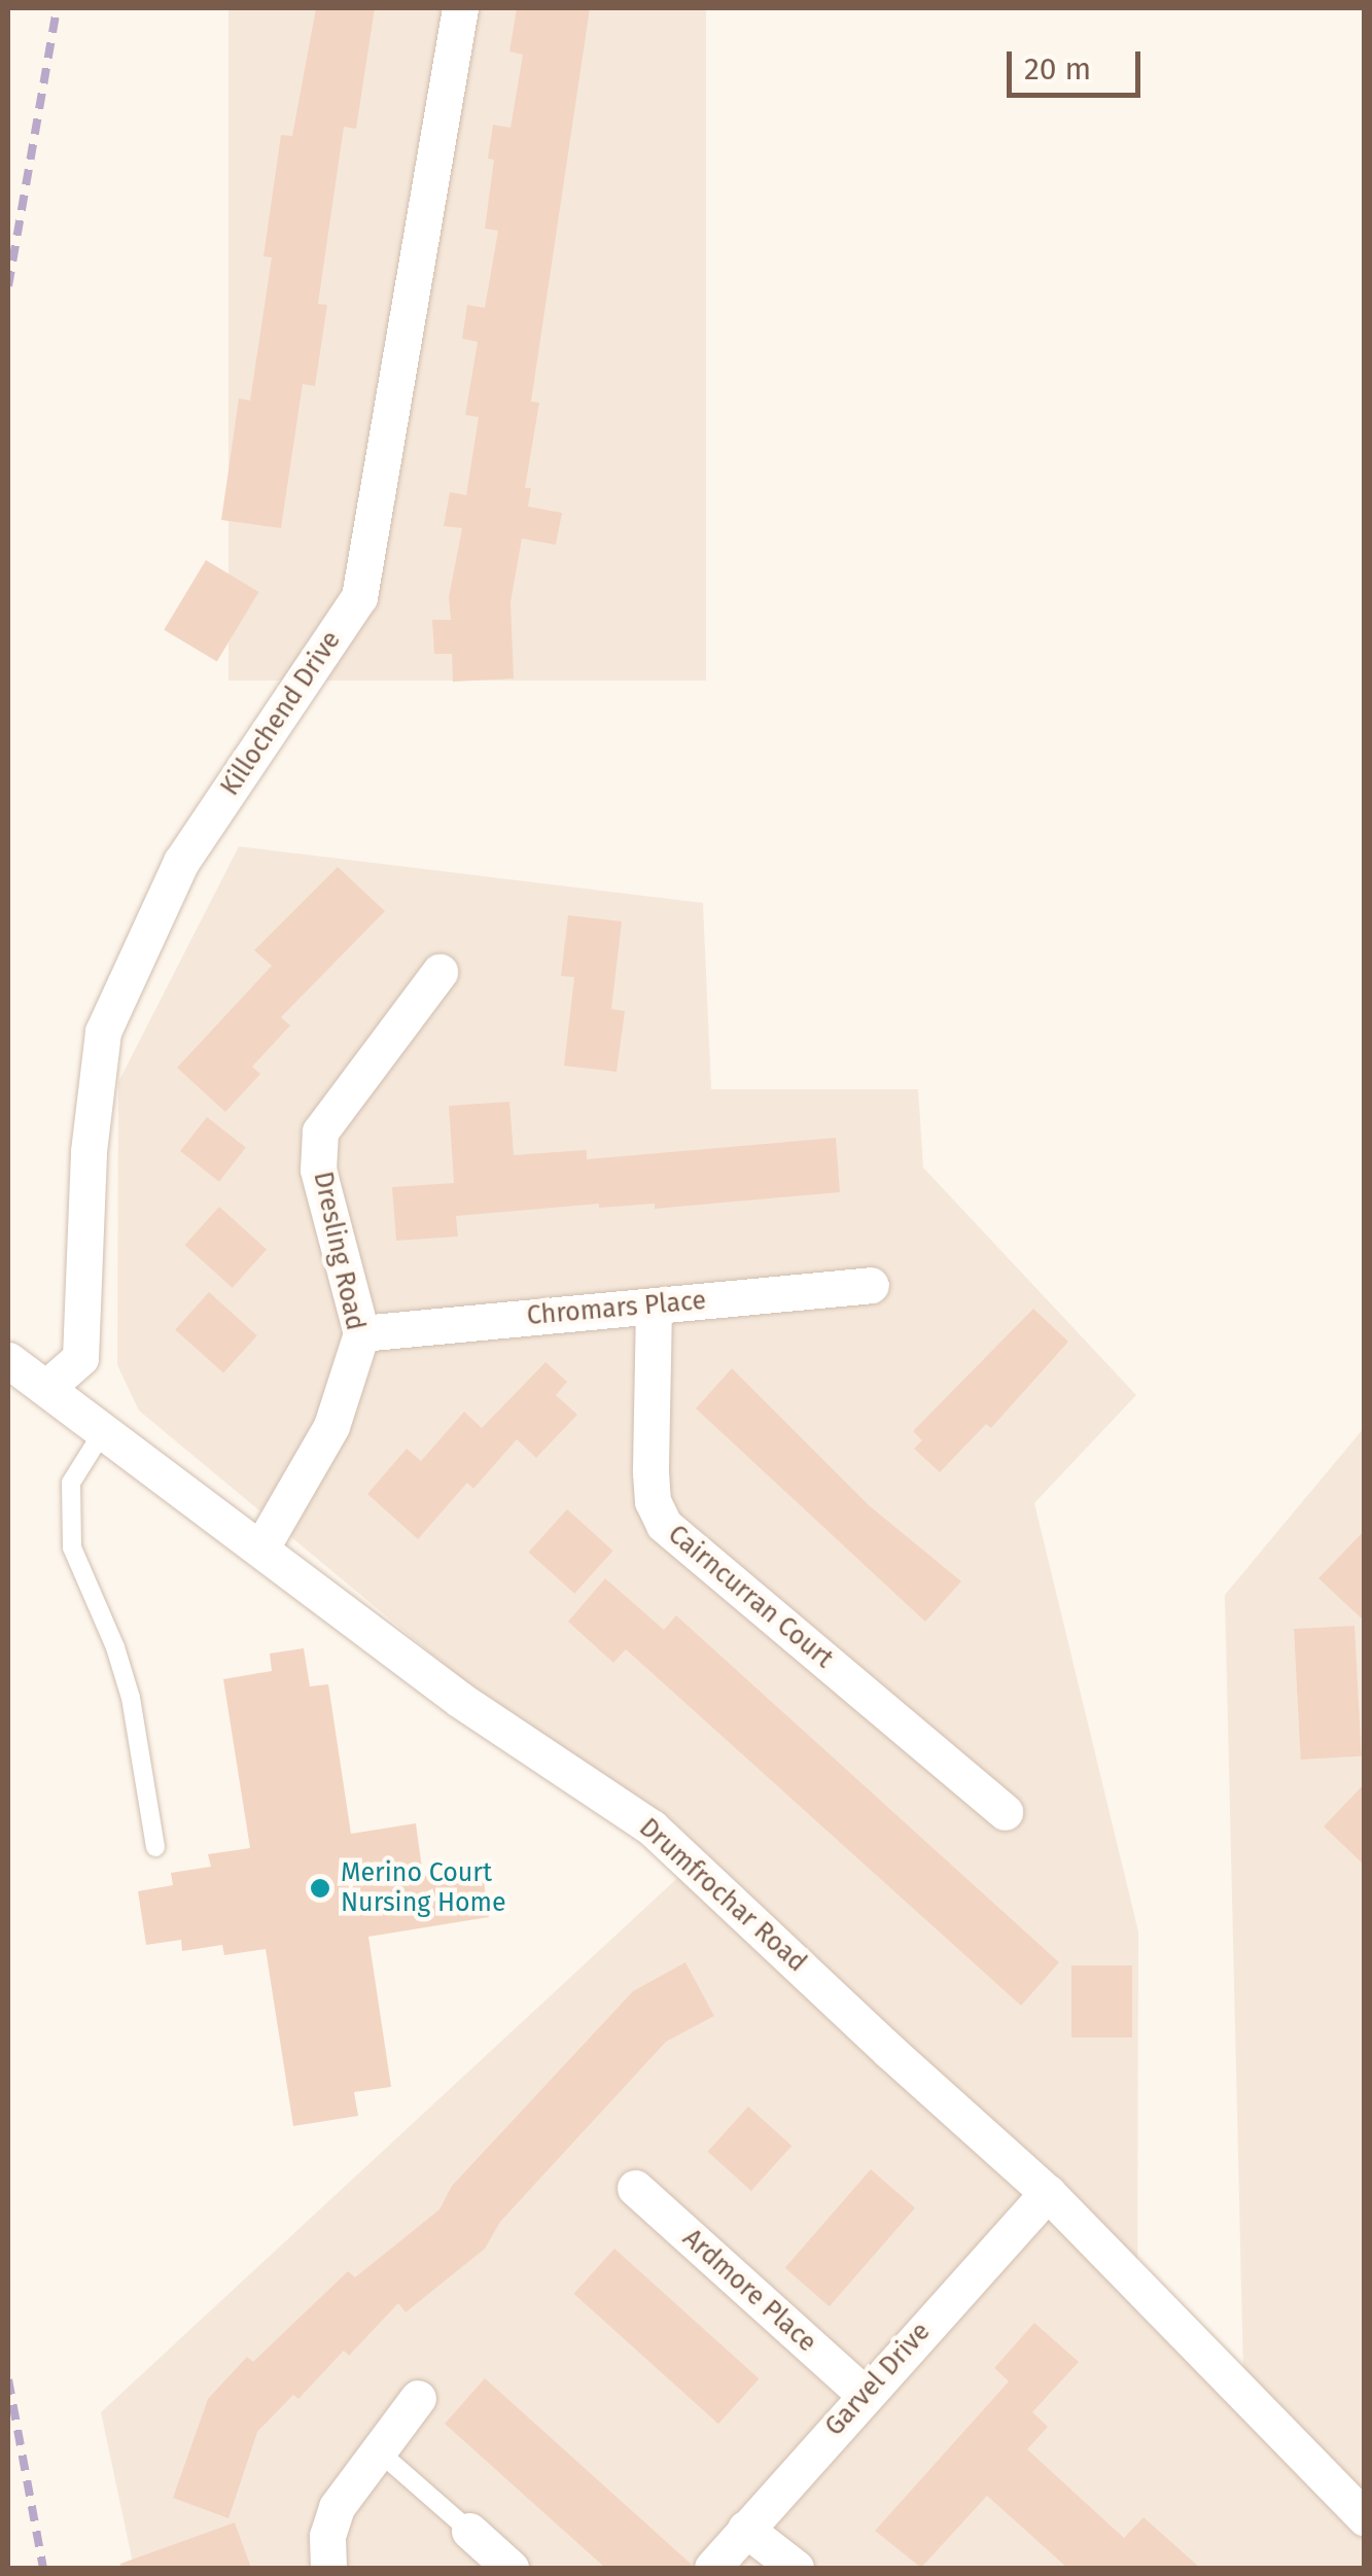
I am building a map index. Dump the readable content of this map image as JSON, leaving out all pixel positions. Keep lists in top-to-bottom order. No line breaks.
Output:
{"streets":{"street":["Killochend Drive","Dresling Road","Chromars Place","Cairncurran Court","Drumfrochar Road","Ardmore Place","Garvel Drive"]},"crossings":[["Killochend Drive","Drumfrochar Road"],["Dresling Road","Chromars Place"],["Dresling Road","Drumfrochar Road"],["Chromars Place","Cairncurran Court"],["Drumfrochar Road","Garvel Drive"],["Ardmore Place","Garvel Drive"]],"places":["Merino Court Nursing Home"],"scale_bar":"20 m"}
